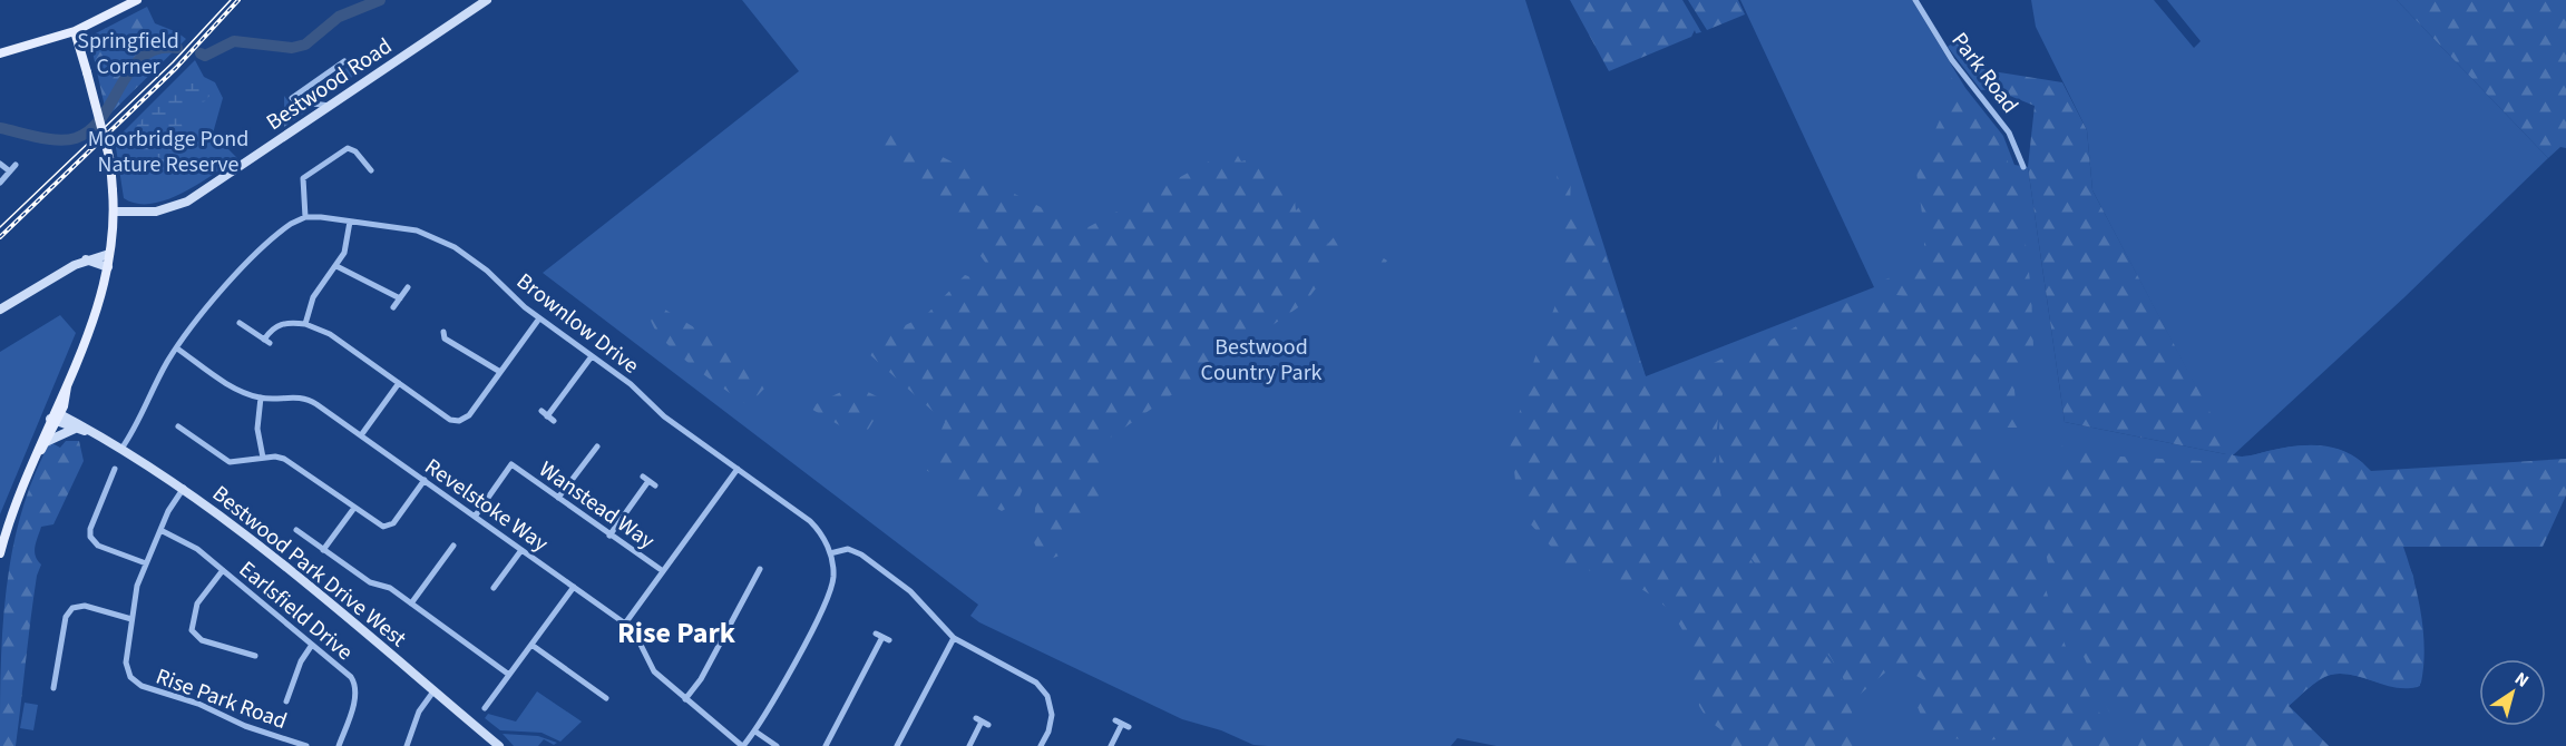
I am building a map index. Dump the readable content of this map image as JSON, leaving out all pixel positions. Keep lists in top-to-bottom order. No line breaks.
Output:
{"streets":{"street":["Park Road","Bestwood Road","Brownlow Drive","Revelstoke Way","Wanstead Way","Bestwood Park Drive West","Earlsfield Drive","Rise Park Road"]},"crossings":[["Brownlow Drive","Revelstoke Way"],["Revelstoke Way","Wanstead Way"],["Bestwood Park Drive West","Rise Park Road"],["Earlsfield Drive","Rise Park Road"]],"districts":["Rise Park"],"parks":["Springfield Corner","Moorbridge Pond Nature Reserve","Bestwood Country Park"],"north":"top right"}
